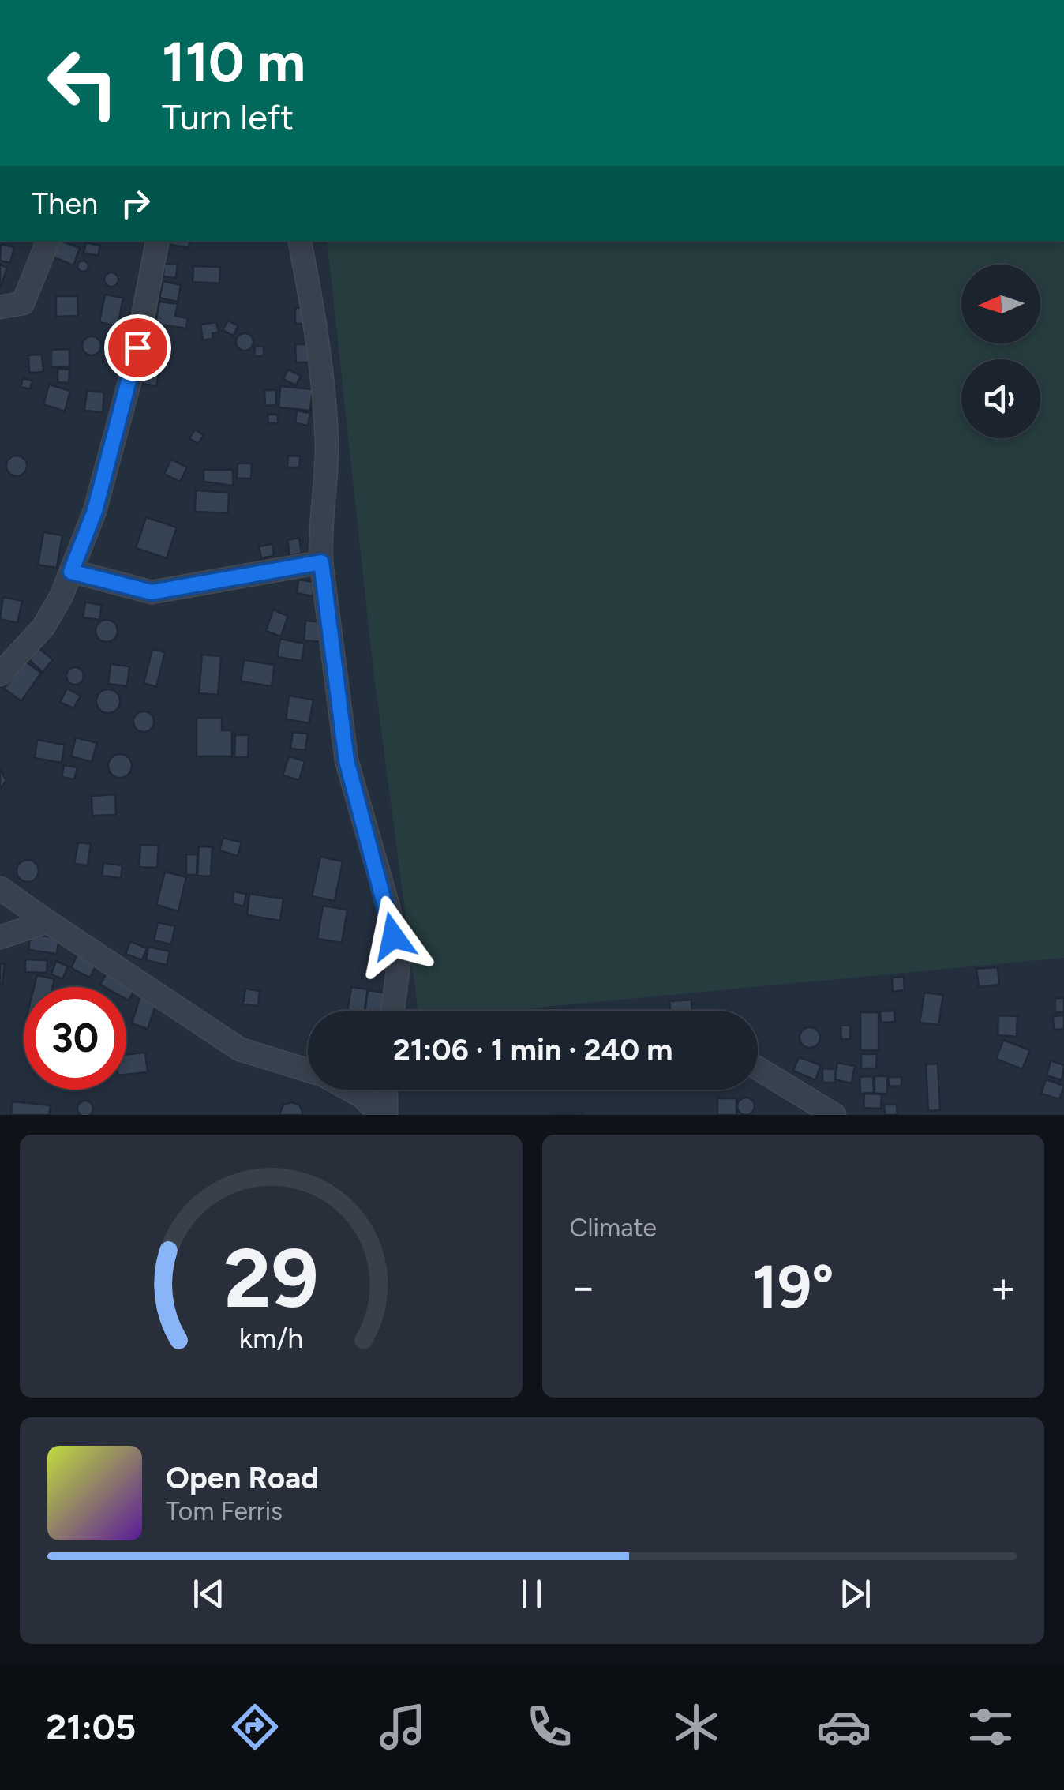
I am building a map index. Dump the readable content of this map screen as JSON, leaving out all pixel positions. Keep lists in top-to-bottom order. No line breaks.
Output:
{"north":"left","page":{"turn":["110 m","Turn left"],"then":"Then","limit":"30","trip":"21:06 · 1 min · 240 m","tile":"Climate","heat":["−","19°","+"],"song":["Open Road","Tom Ferris"],"tabs":"21:05","gauge":["29","km/h"]}}
